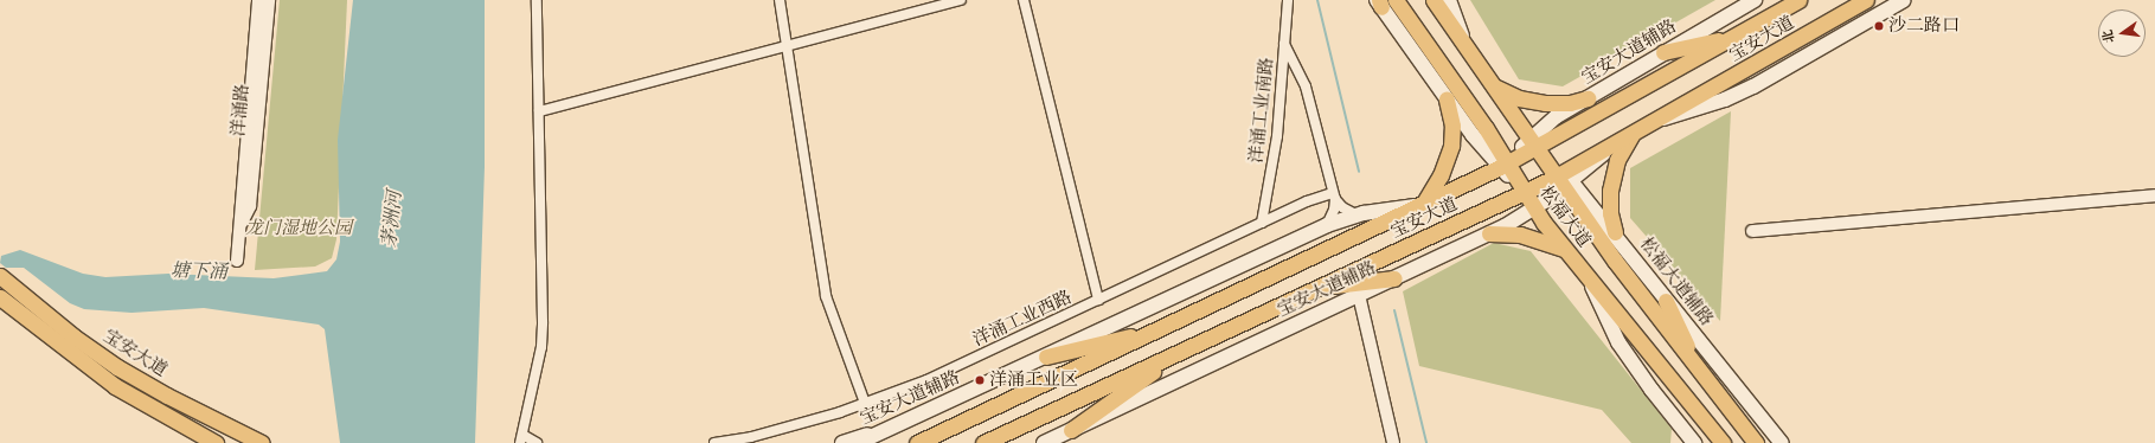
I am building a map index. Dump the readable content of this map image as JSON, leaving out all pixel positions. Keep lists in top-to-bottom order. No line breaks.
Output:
{"streets":{"main road":["宝安大道","宝安大道辅路","松福大道","松福大道辅路"],"street":["洋涌路","洋涌工业南路","洋涌工业西路"]},"crossings":[["宝安大道","宝安大道辅路"],["宝安大道","松福大道"],["宝安大道","松福大道辅路"],["宝安大道辅路","松福大道"],["宝安大道辅路","松福大道辅路"],["洋涌工业南路","洋涌工业西路"],["松福大道","松福大道辅路"]],"water":["茅洲河","塘下涌"],"parks":["龙门湿地公园"],"places":["沙二路口","洋涌工业区"],"north":"left"}
